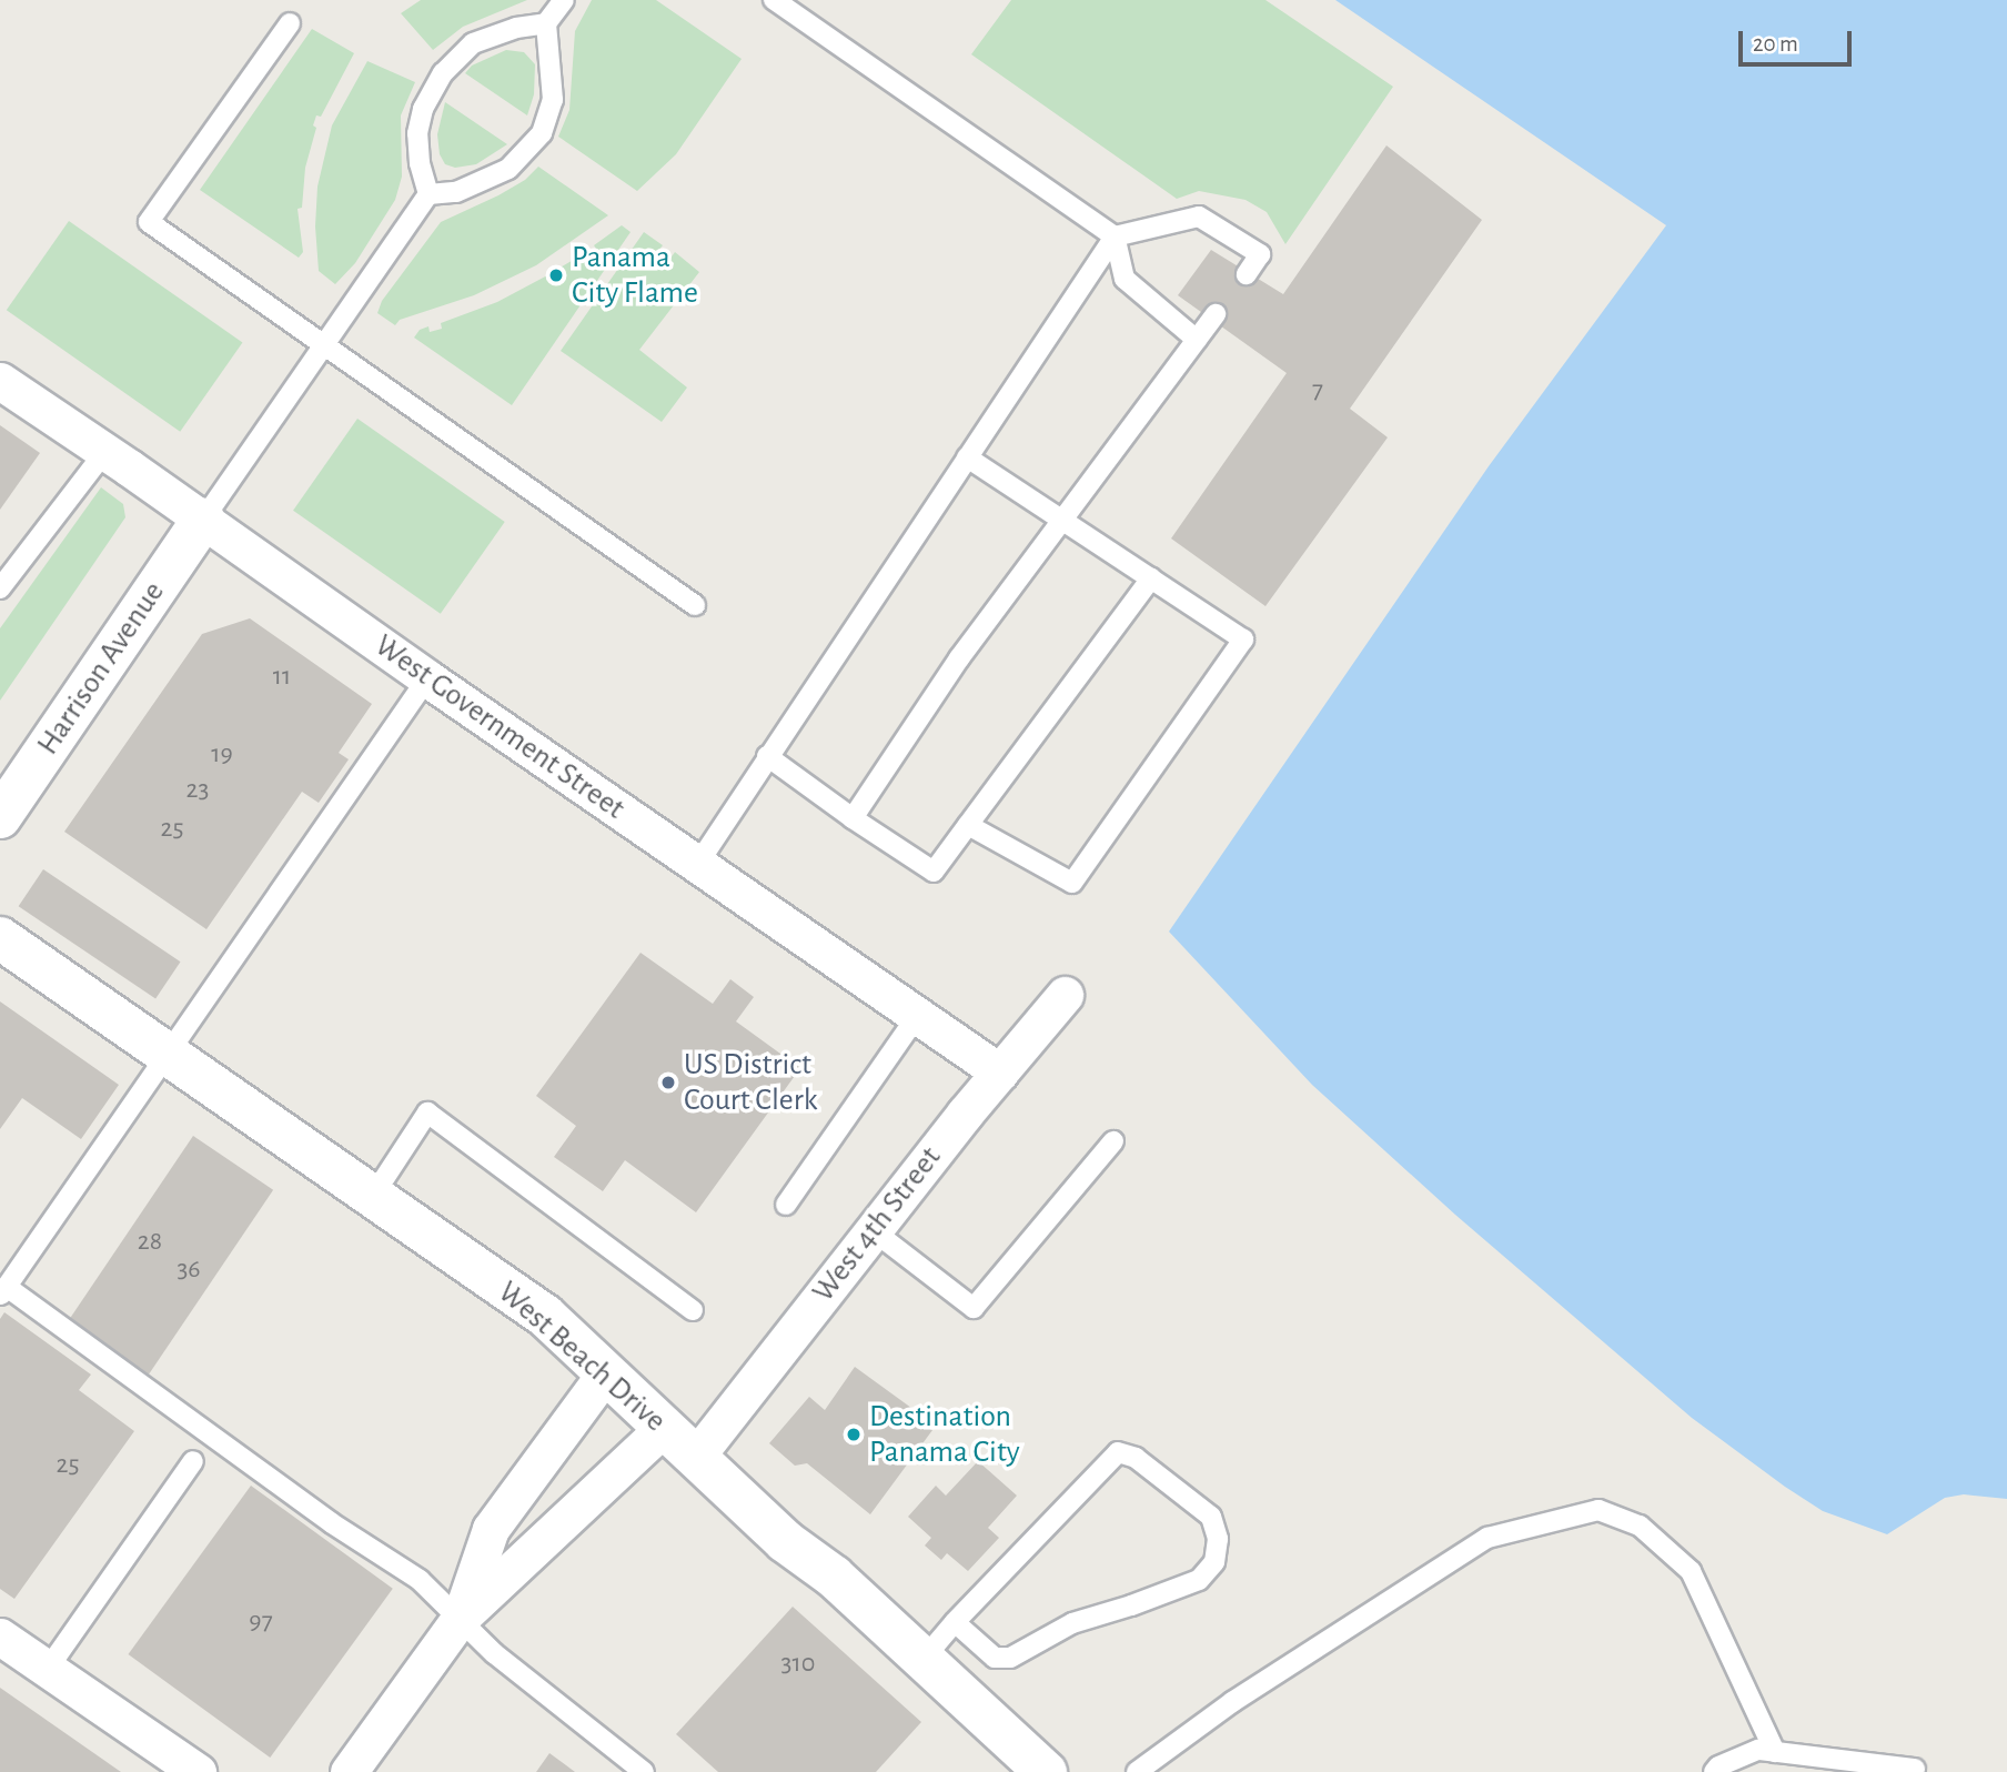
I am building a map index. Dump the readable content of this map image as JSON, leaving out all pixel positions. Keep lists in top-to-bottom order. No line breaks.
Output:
{"streets":{"street":["Harrison Avenue","West Government Street","West 4th Street","West Beach Drive"]},"crossings":[["Harrison Avenue","West Government Street"],["West Government Street","West 4th Street"],["West 4th Street","West Beach Drive"]],"places":["Panama City Flame","US District Court Clerk","Destination Panama City"],"house_numbers":["7","11","19","23","25","28","36","25","97","310"],"scale_bar":"20 m"}
